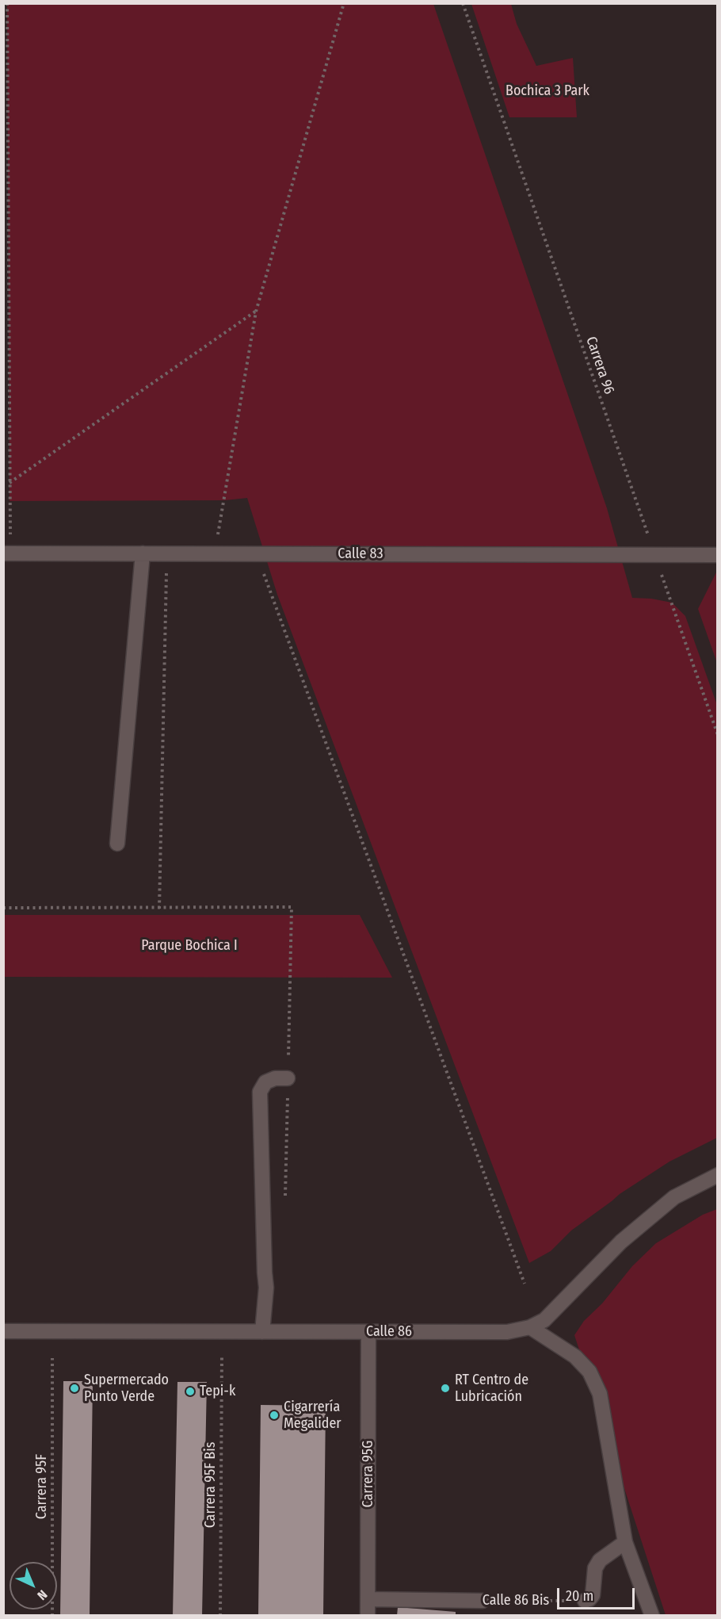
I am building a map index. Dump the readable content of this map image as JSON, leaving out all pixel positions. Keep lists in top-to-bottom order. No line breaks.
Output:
{"streets":{"street":["Calle 83","Calle 86","Carrera 95G","Calle 86 Bis"],"path":["Carrera 96","Carrera 95F Bis","Carrera 95F"]},"crossings":[["Carrera 96","Calle 83"],["Calle 86","Carrera 95G"],["Carrera 95G","Calle 86 Bis"]],"parks":["Bochica 3 Park","Parque Bochica I"],"places":["Supermercado Punto Verde","RT Centro de Lubricación","Tepi-k","Cigarrería Megalider"],"scale_bar":"20 m","north":"bottom right"}
